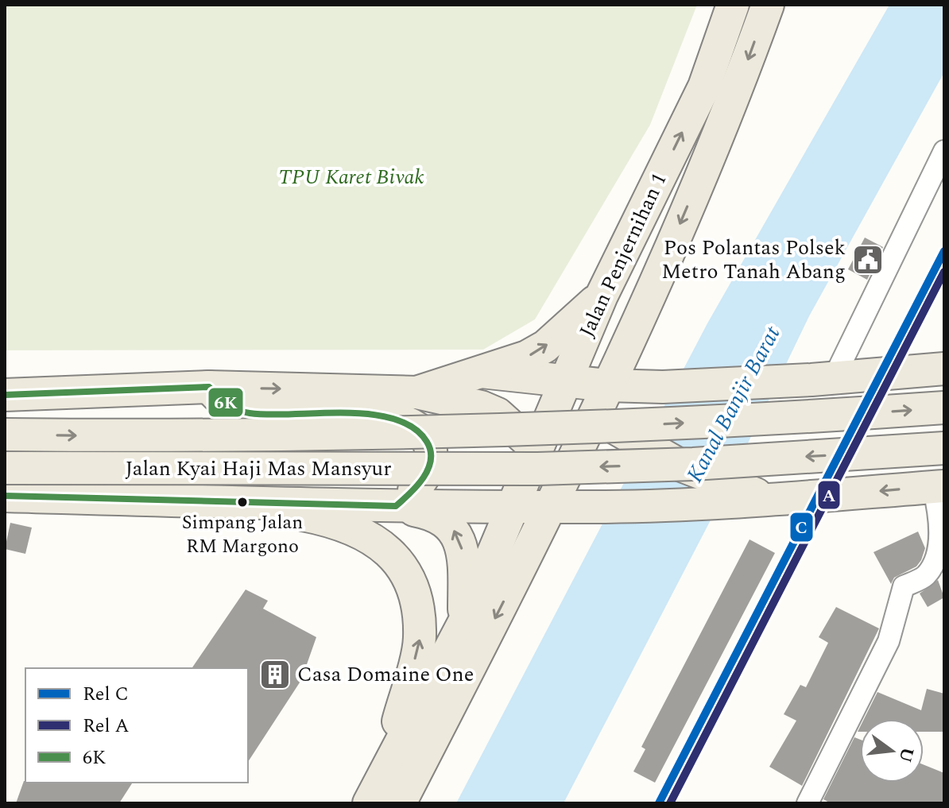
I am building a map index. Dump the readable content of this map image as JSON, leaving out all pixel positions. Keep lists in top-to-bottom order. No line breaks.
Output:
{"streets":{"main road":["Jalan Penjernihan 1","Jalan Kyai Haji Mas Mansyur"]},"crossings":[["Jalan Penjernihan 1","Jalan Kyai Haji Mas Mansyur"]],"water":["Kanal Banjir Barat"],"parks":["TPU Karet Bivak"],"places":{"public building":["Pos Polantas Polsek Metro Tanah Abang"],"other":["Simpang Jalan RM Margono"],"building":["Casa Domaine One"]},"lines":["rail line C","rail line A","transit line 6K"],"legend":["Rel C","Rel A","6K"],"north":"right"}
